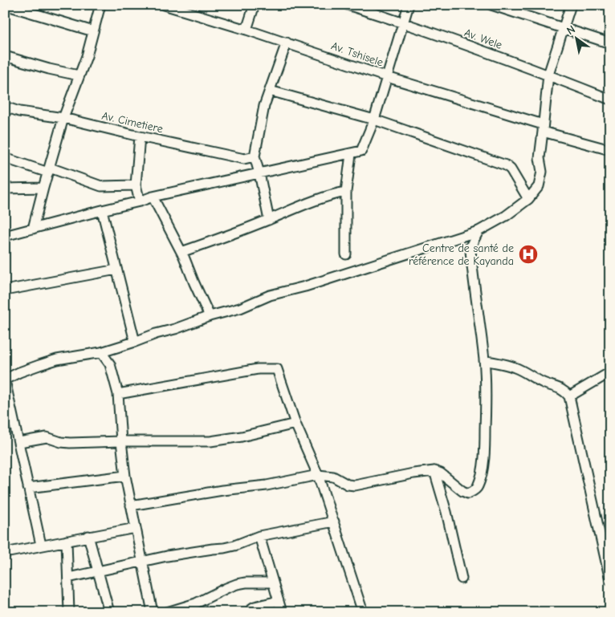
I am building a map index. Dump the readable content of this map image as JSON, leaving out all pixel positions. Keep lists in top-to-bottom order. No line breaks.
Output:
{"streets":{"street":["Av. Wele","Av. Tshisele","Av. Cimetiere"]},"places":{"hospital":["Centre de santé de référence de Kayanda"]},"north":"top left"}
